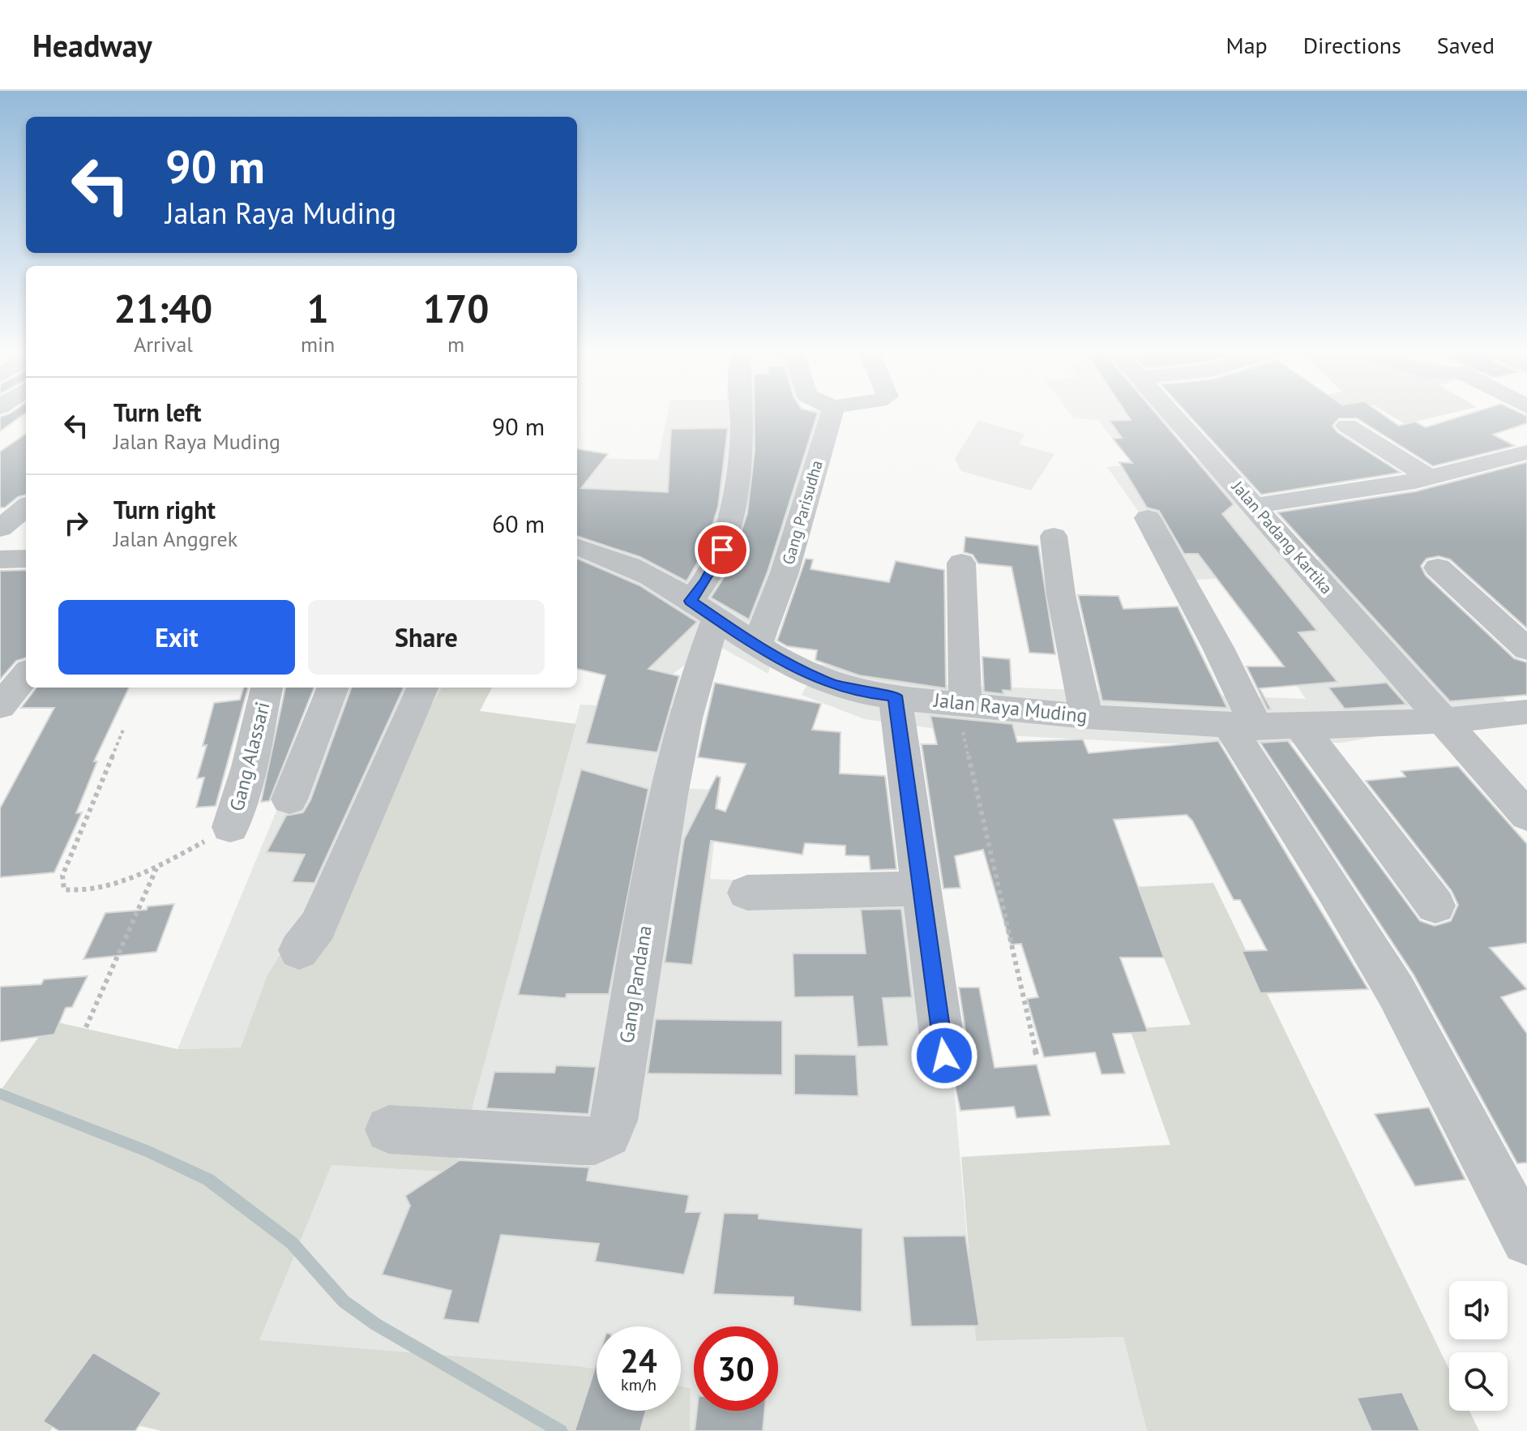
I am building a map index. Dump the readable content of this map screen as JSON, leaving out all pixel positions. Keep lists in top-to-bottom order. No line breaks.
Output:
{"streets":{"street":["Gang Parisudha","Jalan Padang Kartika","Jalan Raya Muding","Gang Alassari","Gang Pandana"]},"crossings":[["Gang Parisudha","Jalan Raya Muding"],["Jalan Padang Kartika","Jalan Raya Muding"],["Jalan Raya Muding","Gang Pandana"]],"page":{"header":"Headway","nav":["Map","Directions","Saved"],"turn":["90 m","Jalan Raya Muding"],"eta":["21:40","Arrival","1","min","170","m"],"list":[{"name":"Turn left","note":"Jalan Raya Muding","value":"90 m"},{"name":"Turn right","note":"Jalan Anggrek","value":"60 m"}],"buttons":["Exit","Share"],"speed":"24 km/h","limit":"30"}}
